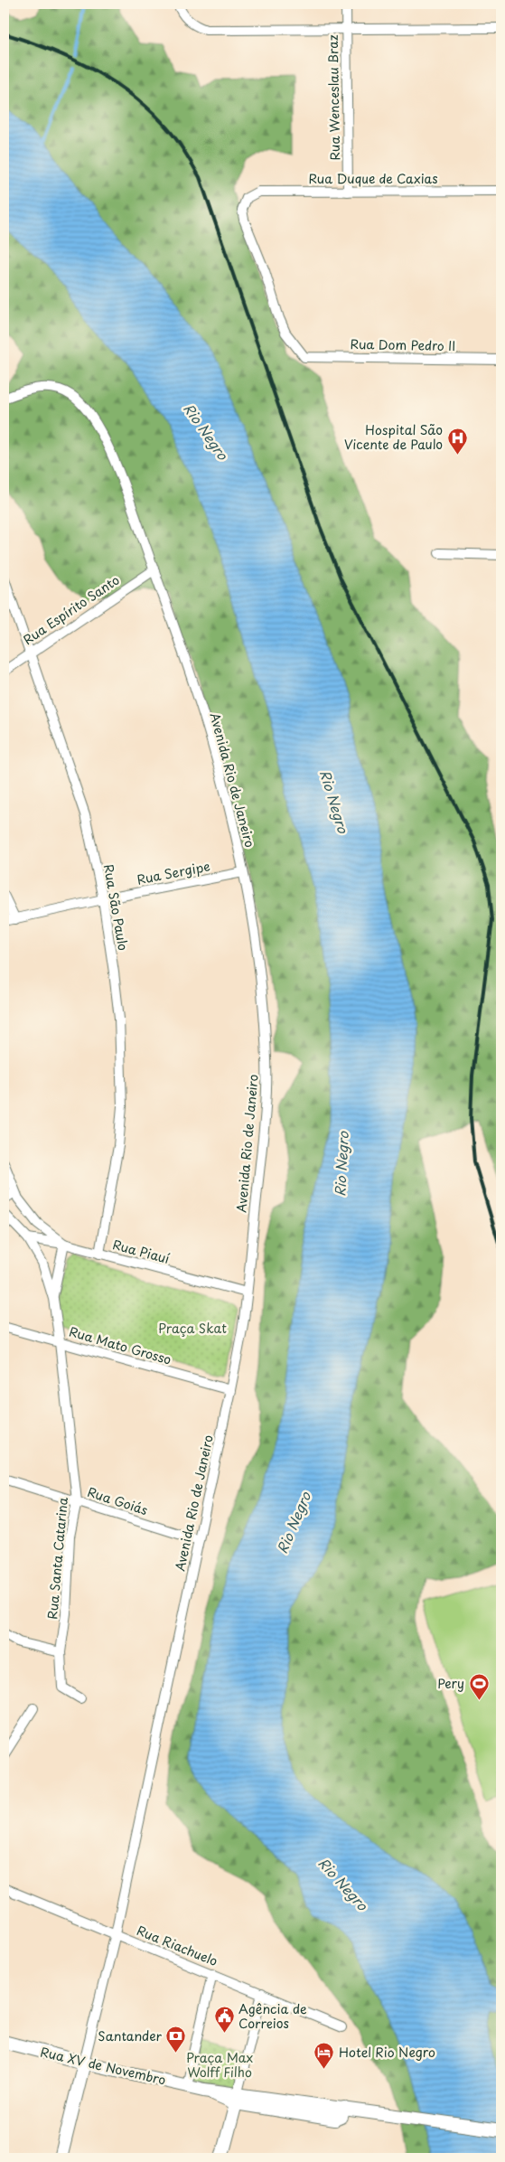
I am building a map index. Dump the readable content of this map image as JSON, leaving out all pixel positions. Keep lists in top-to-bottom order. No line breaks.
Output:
{"streets":{"main road":["Rua XV de Novembro"],"street":["Rua Wenceslau Braz","Rua Duque de Caxias","Rua Dom Pedro II","Rua Espírito Santo","Avenida Rio de Janeiro","Rua Sergipe","Rua São Paulo","Rua Piauí","Rua Mato Grosso","Rua Goiás","Rua Santa Catarina","Rua Riachuelo"]},"crossings":[["Rua Wenceslau Braz","Rua Duque de Caxias"],["Rua Duque de Caxias","Rua Dom Pedro II"],["Rua Espírito Santo","Avenida Rio de Janeiro"],["Rua Espírito Santo","Rua São Paulo"],["Avenida Rio de Janeiro","Rua Sergipe"],["Avenida Rio de Janeiro","Rua Piauí"],["Avenida Rio de Janeiro","Rua Mato Grosso"],["Avenida Rio de Janeiro","Rua Goiás"],["Avenida Rio de Janeiro","Rua Riachuelo"],["Avenida Rio de Janeiro","Rua XV de Novembro"],["Rua Sergipe","Rua São Paulo"],["Rua São Paulo","Rua Piauí"],["Rua Piauí","Rua Santa Catarina"],["Rua Mato Grosso","Rua Santa Catarina"],["Rua Goiás","Rua Santa Catarina"]],"water":["Rio Negro"],"parks":["Praça Skat","Praça Max Wolff Filho"],"places":{"hospital":["Hospital São Vicente de Paulo"],"sports":["Pery"],"public building":["Agência de Correios"],"bank":["Santander"],"hotel":["Hotel Rio Negro"]}}
